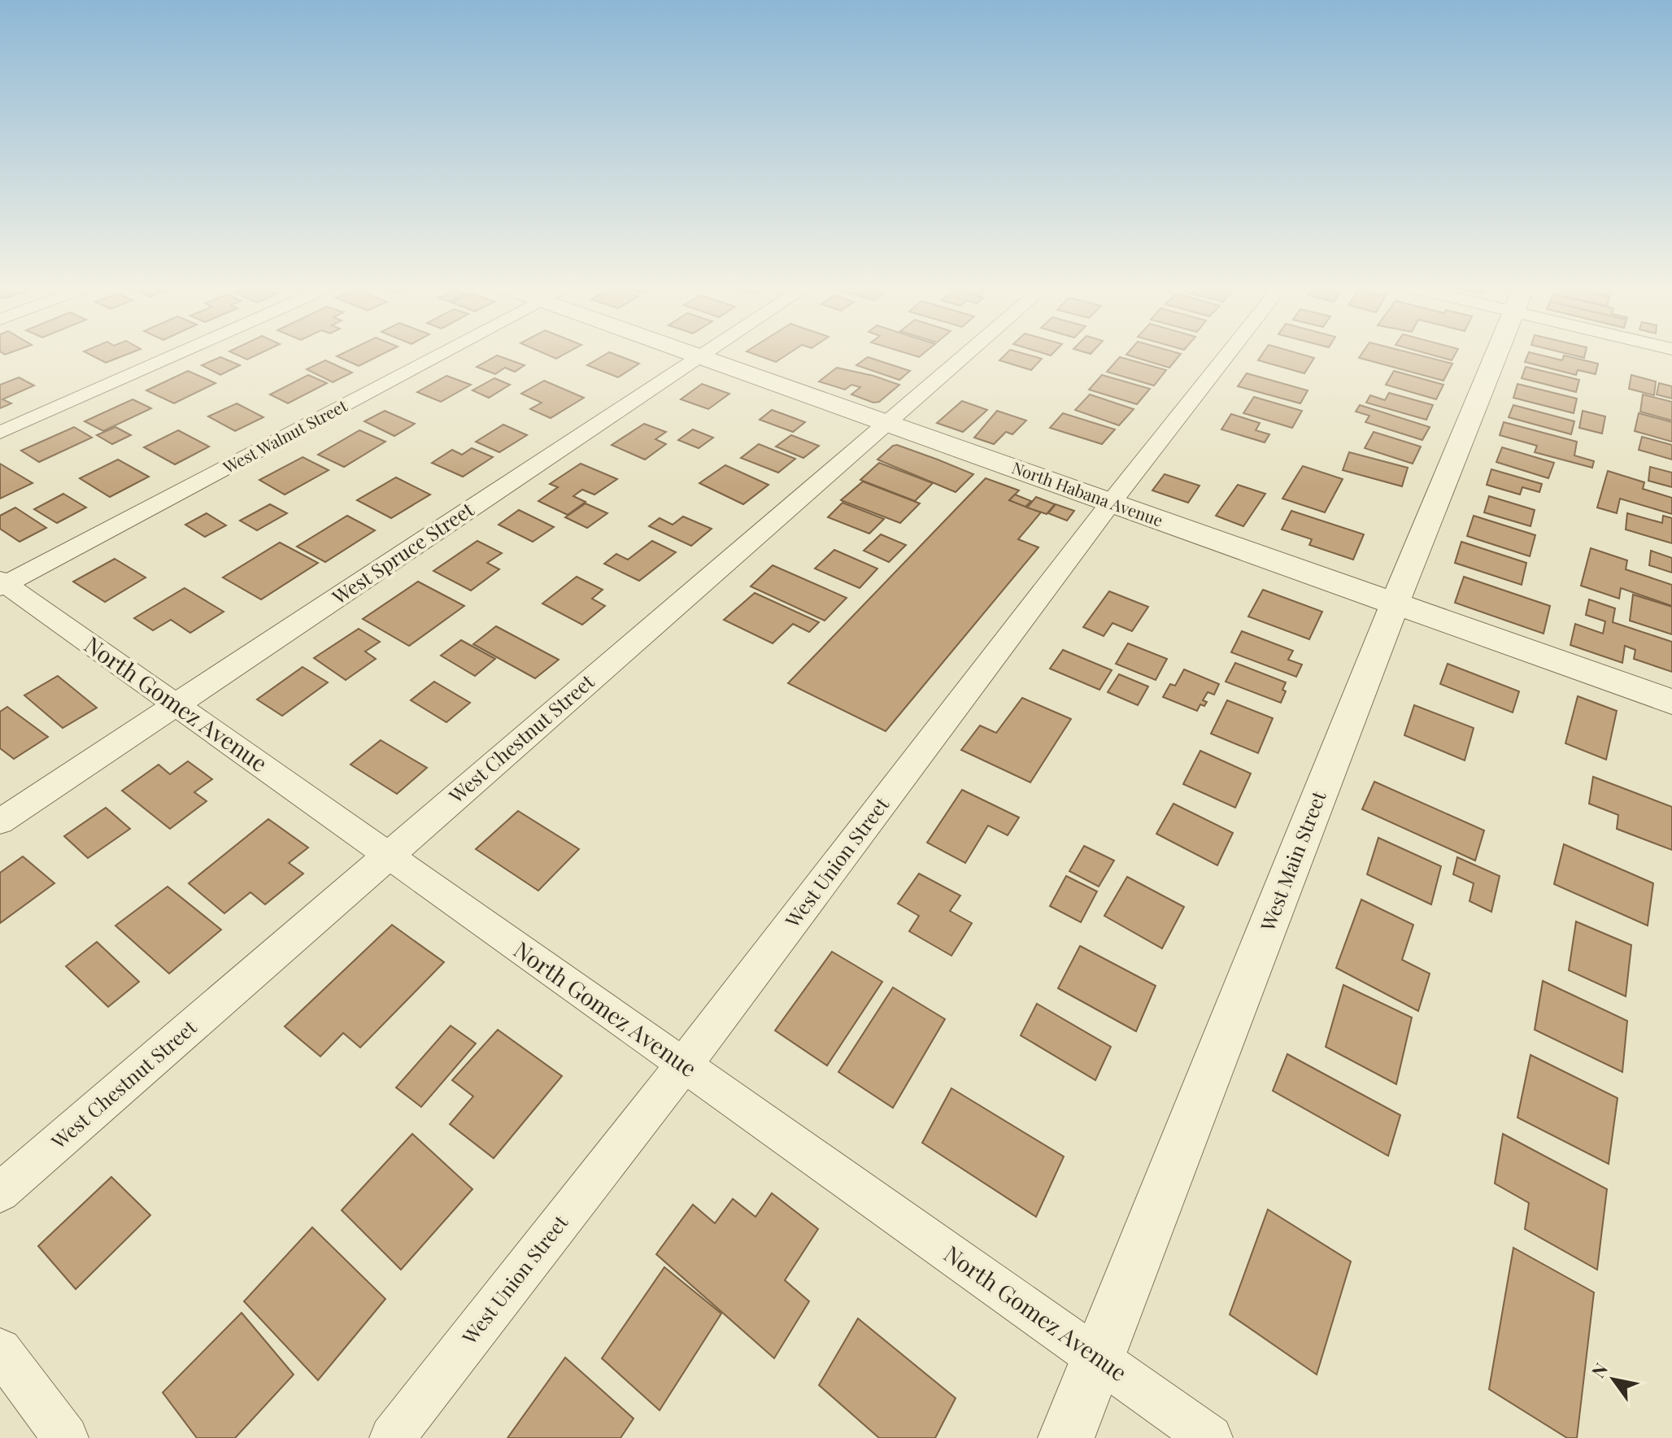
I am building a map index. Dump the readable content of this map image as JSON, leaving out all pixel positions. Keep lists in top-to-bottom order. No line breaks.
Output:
{"streets":{"street":["West Walnut Street","North Habana Avenue","West Spruce Street","North Gomez Avenue","West Chestnut Street","West Main Street","West Union Street"]},"crossings":[["West Walnut Street","North Gomez Avenue"],["North Habana Avenue","West Spruce Street"],["North Habana Avenue","West Chestnut Street"],["North Habana Avenue","West Main Street"],["North Habana Avenue","West Union Street"],["West Spruce Street","North Gomez Avenue"],["North Gomez Avenue","West Chestnut Street"],["North Gomez Avenue","West Main Street"],["North Gomez Avenue","West Union Street"]],"north":"top left"}
